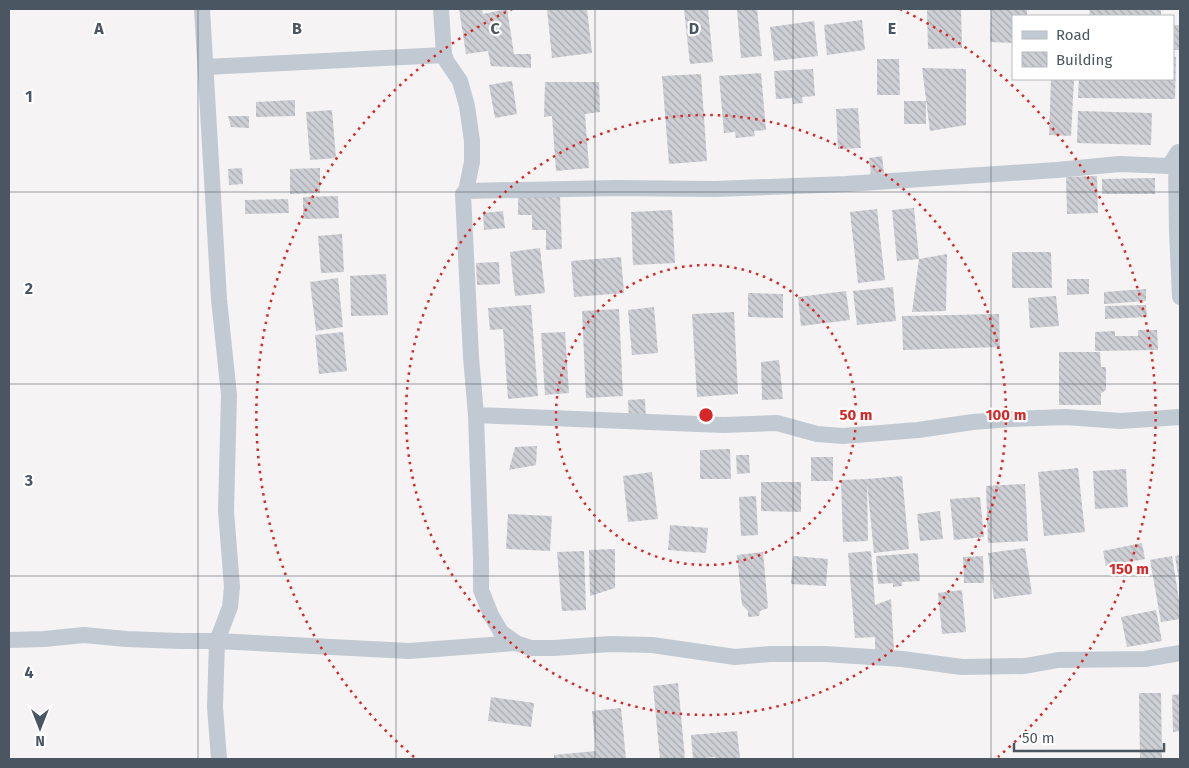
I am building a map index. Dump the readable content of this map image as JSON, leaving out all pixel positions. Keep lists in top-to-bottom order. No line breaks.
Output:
{"legend":["Road","Building"],"scale_bar":"50 m","north":"bottom","grid":{"columns":["A","B","C","D","E"],"rows":["1","2","3","4"]},"rings":["50 m","100 m","150 m"]}
